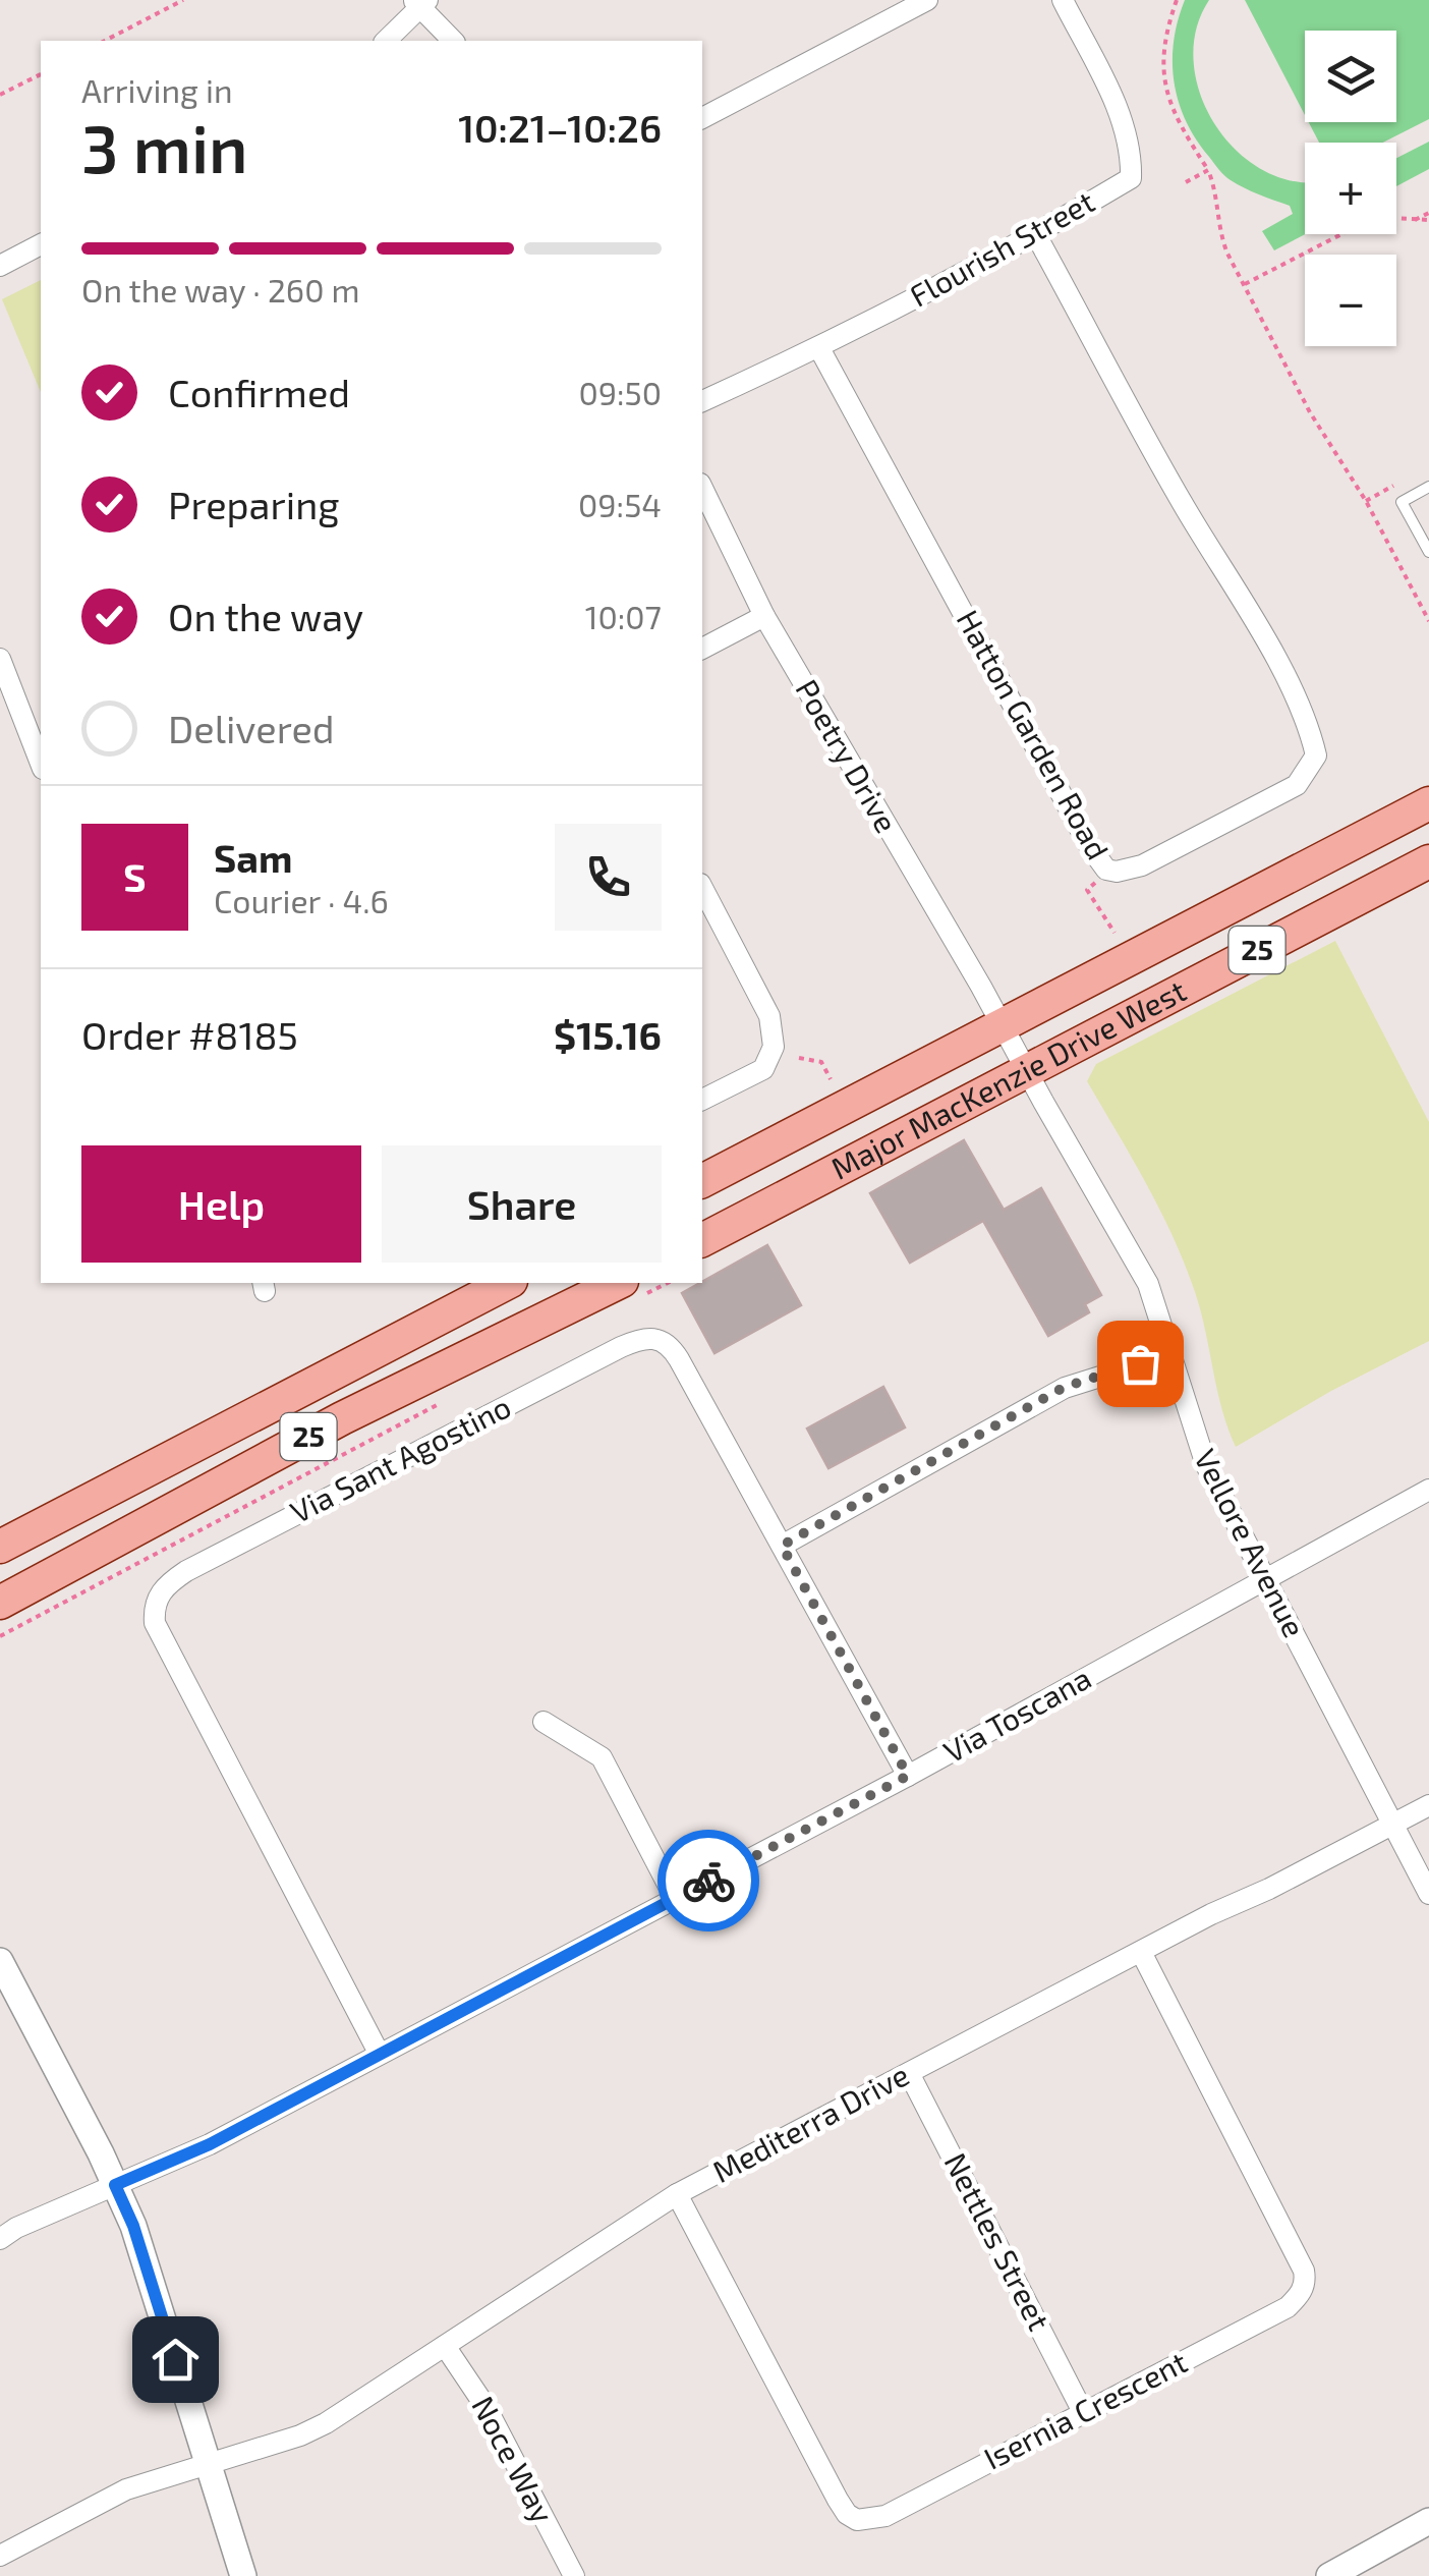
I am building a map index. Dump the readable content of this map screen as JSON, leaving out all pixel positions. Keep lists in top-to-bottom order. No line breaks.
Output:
{"streets":{"main road":["25","Major MacKenzie Drive West"],"street":["Flourish Street","Hatton Garden Road","Poetry Drive","Via Sant Agostino","Vellore Avenue","Via Toscana","Mediterra Drive","Nettles Street","Isernia Crescent","Noce Way"]},"crossings":[["Flourish Street","Hatton Garden Road"],["Poetry Drive","Major MacKenzie Drive West"],["Poetry Drive","Vellore Avenue"],["Major MacKenzie Drive West","Vellore Avenue"],["Via Sant Agostino","Via Toscana"],["Vellore Avenue","Via Toscana"],["Vellore Avenue","Mediterra Drive"],["Mediterra Drive","Nettles Street"],["Mediterra Drive","Isernia Crescent"],["Mediterra Drive","Noce Way"],["Nettles Street","Isernia Crescent"]],"page":{"map_buttons":["+","−"],"heading":["3 min","Arriving in","10:21–10:26"],"panel":["Sam","Courier · 4.6","Order #8185","$15.16"],"bar":"On the way · 260 m","list":[["Confirmed","09:50"],["Preparing","09:54"],["On the way","10:07"],"Delivered"],"round":"S","buttons":["Help","Share"]}}
